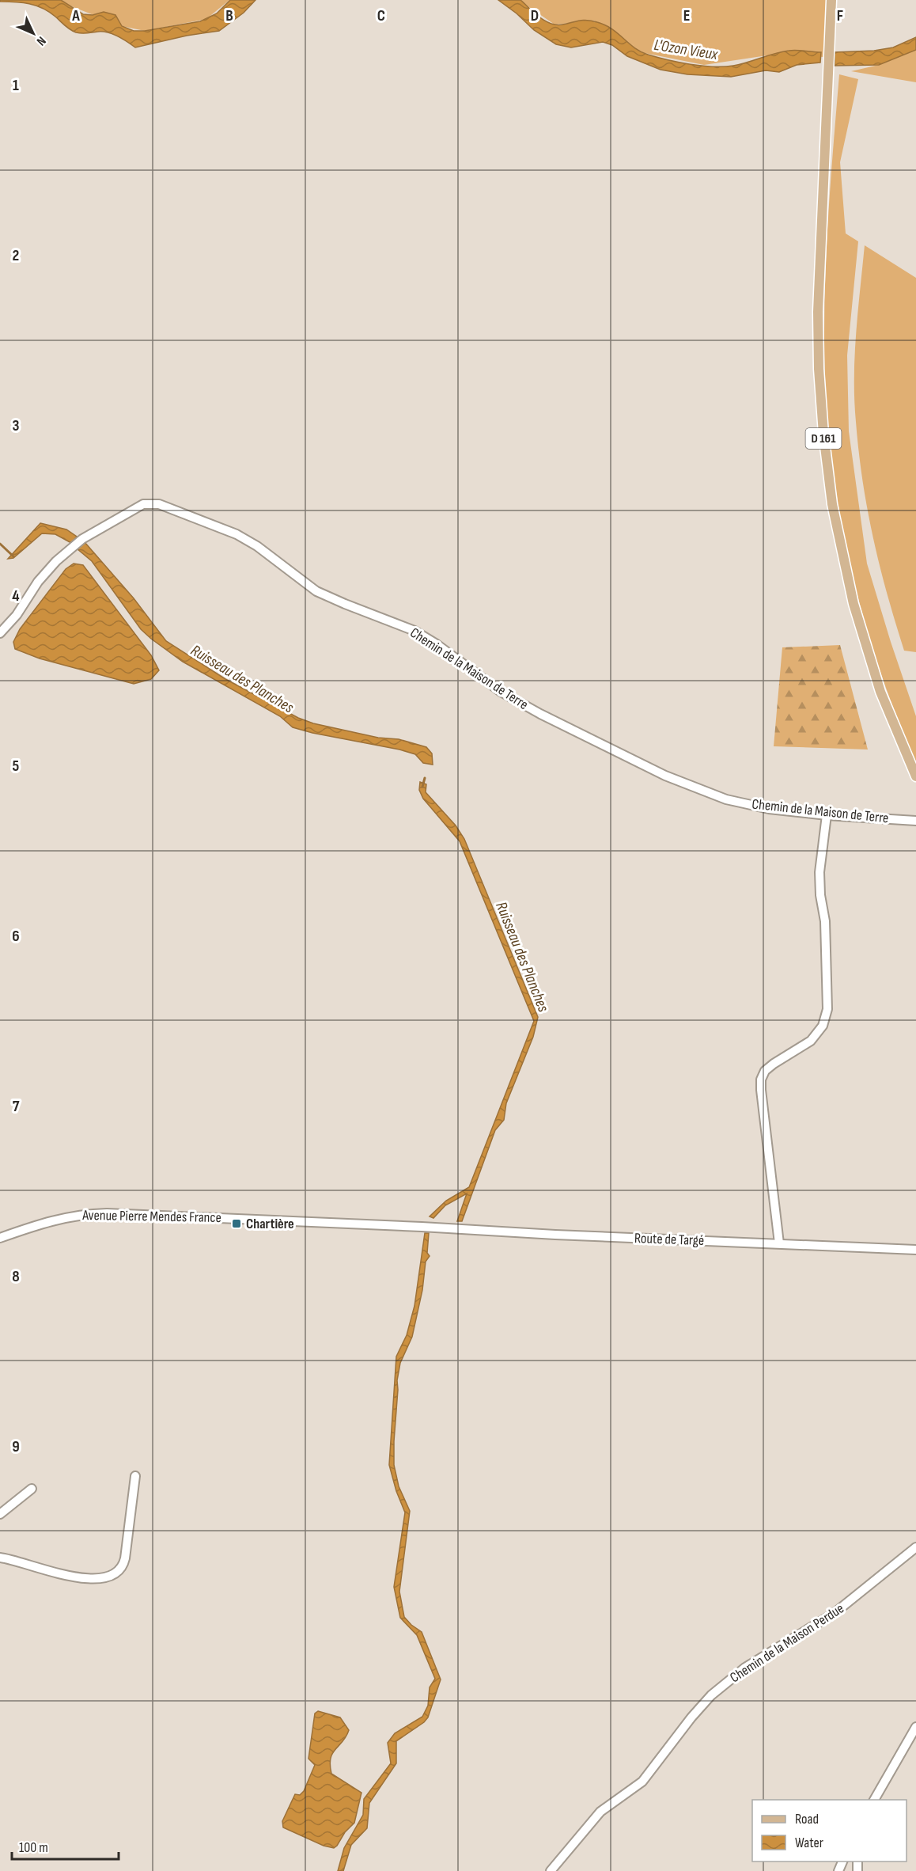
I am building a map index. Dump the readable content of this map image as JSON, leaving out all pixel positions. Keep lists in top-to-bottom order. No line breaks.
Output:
{"streets":{"main road":["D 161"],"street":["Chemin de la Maison de Terre","Avenue Pierre Mendes France","Route de Targé","Chemin de la Maison Perdue"]},"crossings":[["Avenue Pierre Mendes France","Route de Targé"]],"water":["L'Ozon Vieux","Ruisseau des Planches"],"places":{"transit":["Chartière"]},"legend":["Road","Water"],"scale_bar":"100 m","north":"bottom right","grid":{"columns":["A","B","C","D","E","F"],"rows":["1","2","3","4","5","6","7","8","9"]}}
